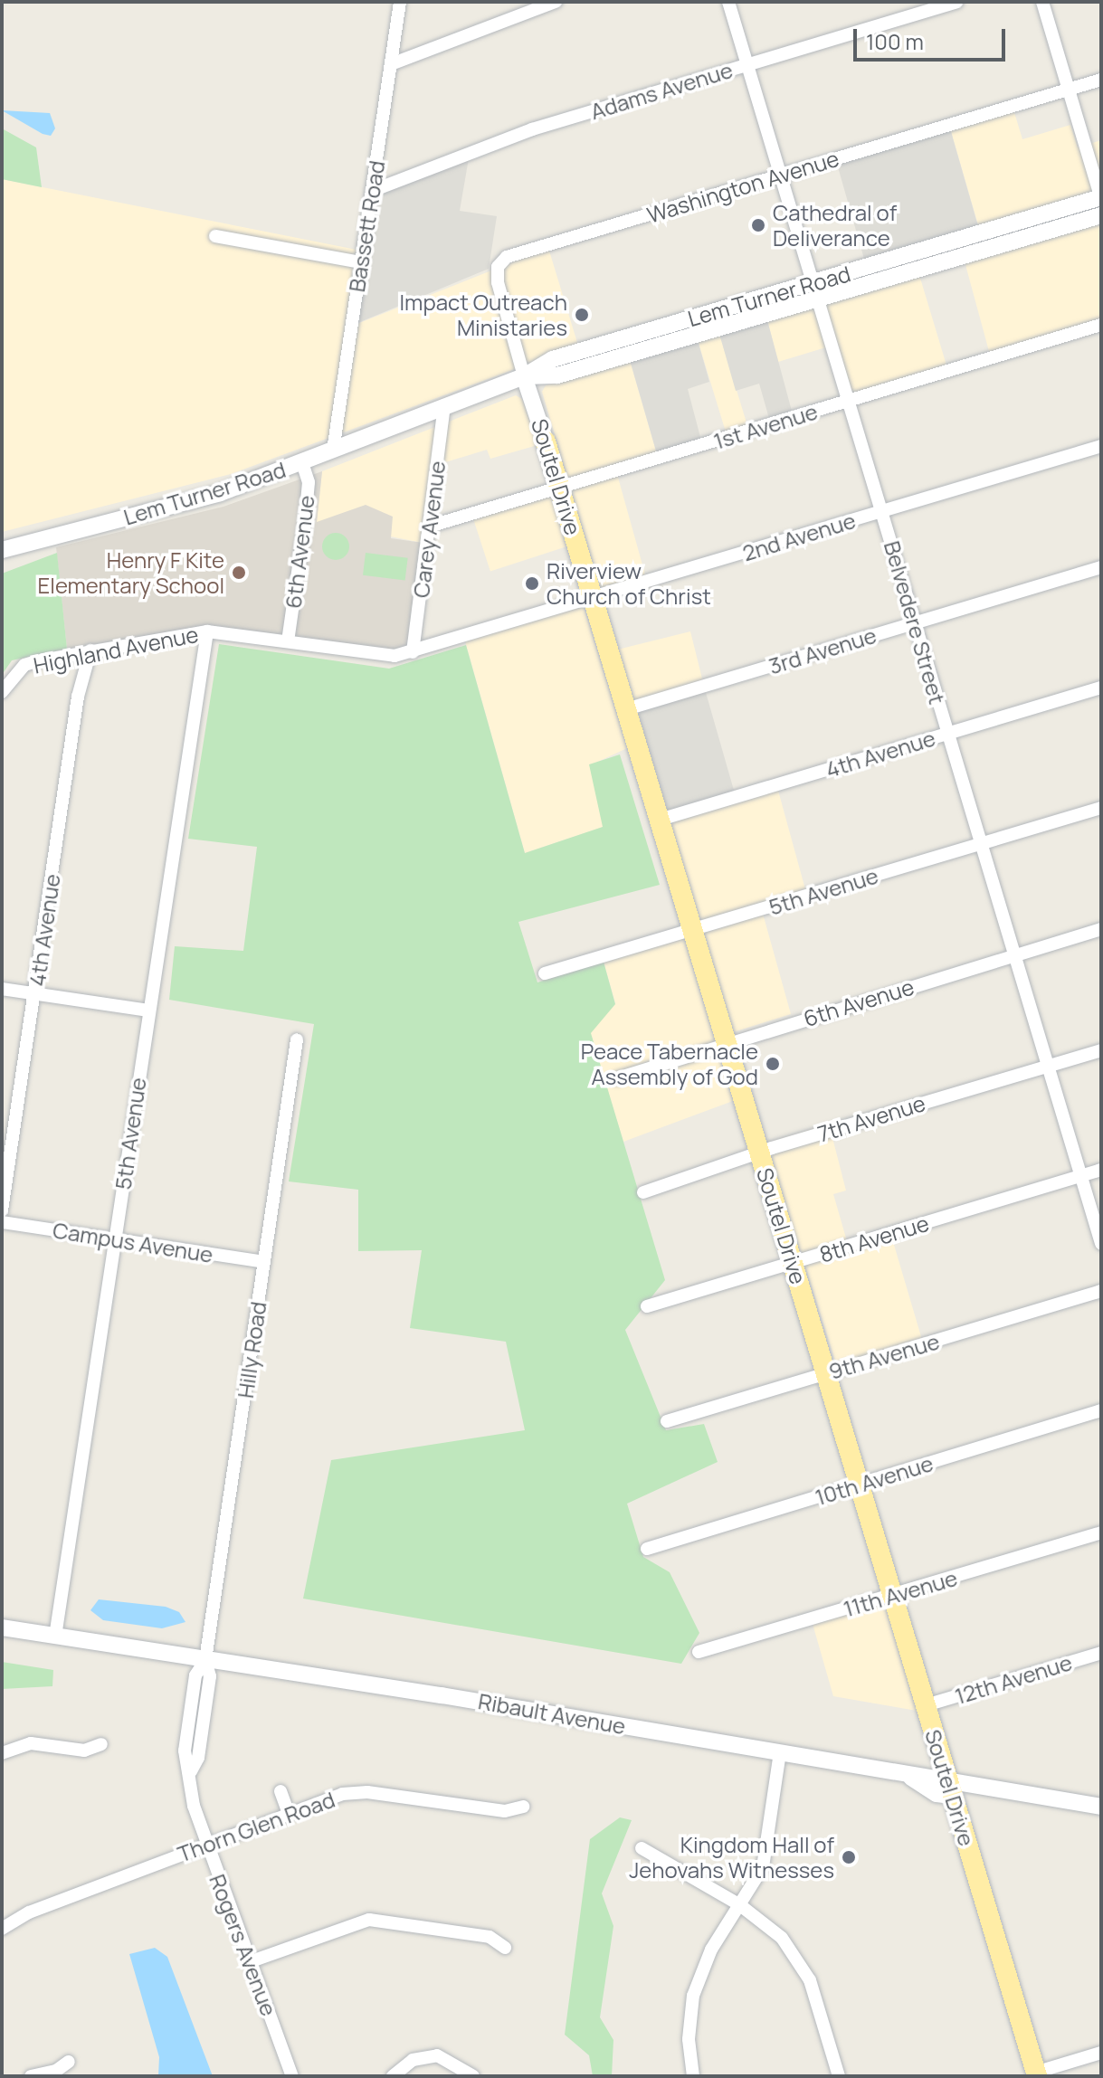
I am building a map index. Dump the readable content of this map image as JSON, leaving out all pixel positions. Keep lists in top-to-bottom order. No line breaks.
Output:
{"streets":{"main road":["Lem Turner Road","Soutel Drive","Ribault Avenue"],"street":["Adams Avenue","Washington Avenue","Bassett Road","1st Avenue","Carey Avenue","2nd Avenue","6th Avenue","Belvedere Street","Highland Avenue","3rd Avenue","4th Avenue","5th Avenue","7th Avenue","8th Avenue","Campus Avenue","Hilly Road","9th Avenue","10th Avenue","11th Avenue","12th Avenue","Thorn Glen Road","Rogers Avenue"]},"crossings":[["Adams Avenue","Bassett Road"],["Adams Avenue","Belvedere Street"],["Washington Avenue","Lem Turner Road"],["Washington Avenue","Soutel Drive"],["Washington Avenue","Belvedere Street"],["Bassett Road","Lem Turner Road"],["Lem Turner Road","Soutel Drive"],["Lem Turner Road","Carey Avenue"],["Lem Turner Road","6th Avenue"],["Lem Turner Road","Belvedere Street"],["1st Avenue","Soutel Drive"],["1st Avenue","Carey Avenue"],["1st Avenue","Belvedere Street"],["Soutel Drive","2nd Avenue"],["Soutel Drive","6th Avenue"],["Soutel Drive","3rd Avenue"],["Soutel Drive","4th Avenue"],["Soutel Drive","5th Avenue"],["Soutel Drive","7th Avenue"],["Soutel Drive","8th Avenue"],["Soutel Drive","9th Avenue"],["Soutel Drive","10th Avenue"],["Soutel Drive","11th Avenue"],["Soutel Drive","12th Avenue"],["Soutel Drive","Ribault Avenue"],["Carey Avenue","2nd Avenue"],["Carey Avenue","Highland Avenue"],["2nd Avenue","Belvedere Street"],["2nd Avenue","Highland Avenue"],["6th Avenue","Belvedere Street"],["6th Avenue","Highland Avenue"],["Belvedere Street","3rd Avenue"],["Belvedere Street","4th Avenue"],["Belvedere Street","5th Avenue"],["Belvedere Street","7th Avenue"],["Belvedere Street","8th Avenue"],["Highland Avenue","4th Avenue"],["Highland Avenue","5th Avenue"],["5th Avenue","Campus Avenue"],["5th Avenue","Ribault Avenue"],["Campus Avenue","Hilly Road"],["Hilly Road","Ribault Avenue"],["Hilly Road","Rogers Avenue"],["Ribault Avenue","Rogers Avenue"],["Thorn Glen Road","Rogers Avenue"]],"places":["Cathedral of Deliverance","Impact Outreach Ministaries","Henry F Kite Elementary School","Riverview Church of Christ","Peace Tabernacle Assembly of God","Kingdom Hall of Jehovahs Witnesses"],"scale_bar":"100 m"}
